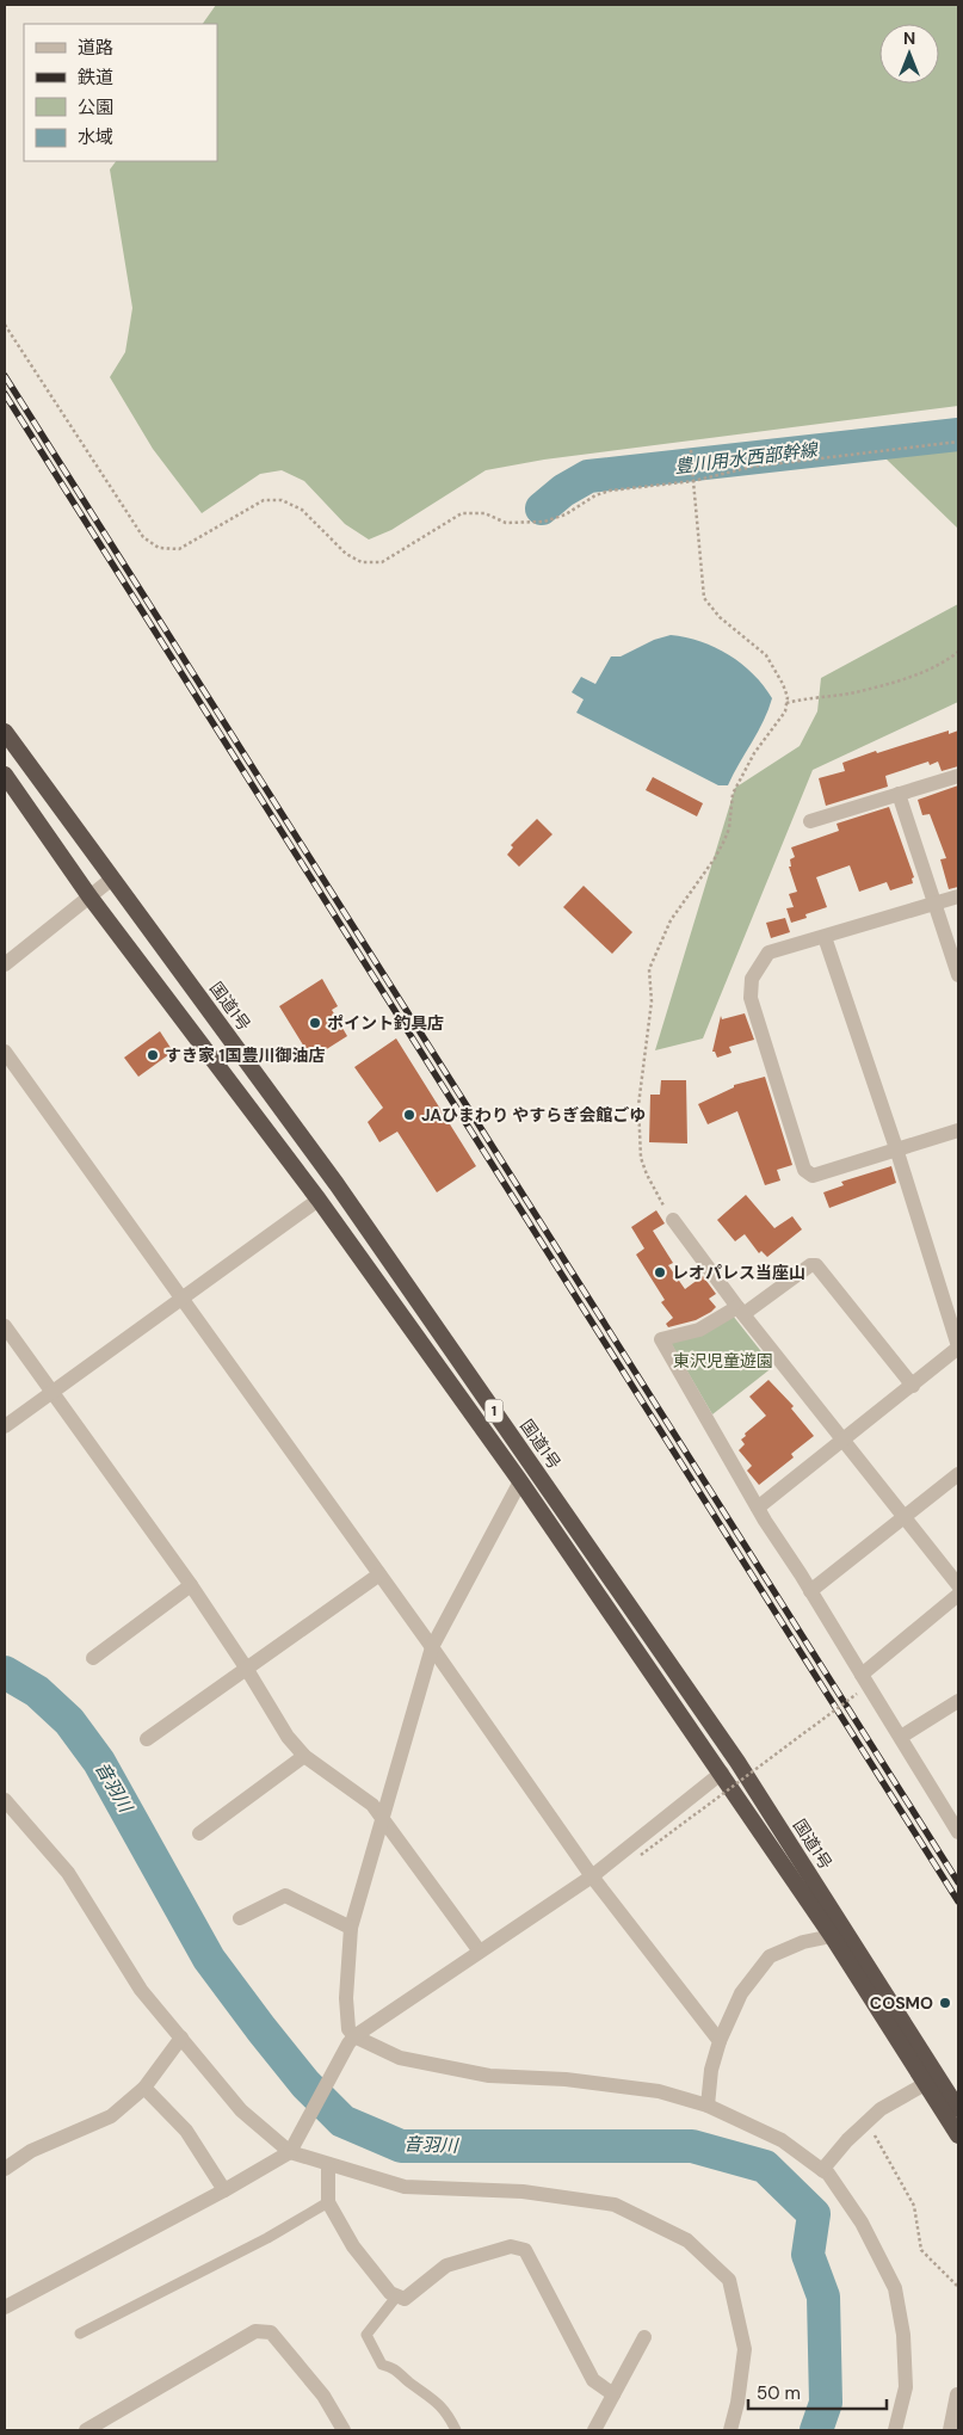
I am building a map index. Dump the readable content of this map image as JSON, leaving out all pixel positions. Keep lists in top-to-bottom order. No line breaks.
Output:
{"streets":{"highway":["国道1号","1"]},"water":["豊川用水西部幹線","音羽川"],"parks":["東沢児童遊園"],"places":["ポイント釣具店","すき家 1国豊川御油店","JAひまわり やすらぎ会館ごゆ","レオパレス当座山","COSMO"],"legend":["道路","鉄道","公園","水域"],"scale_bar":"50 m","north":"top"}
